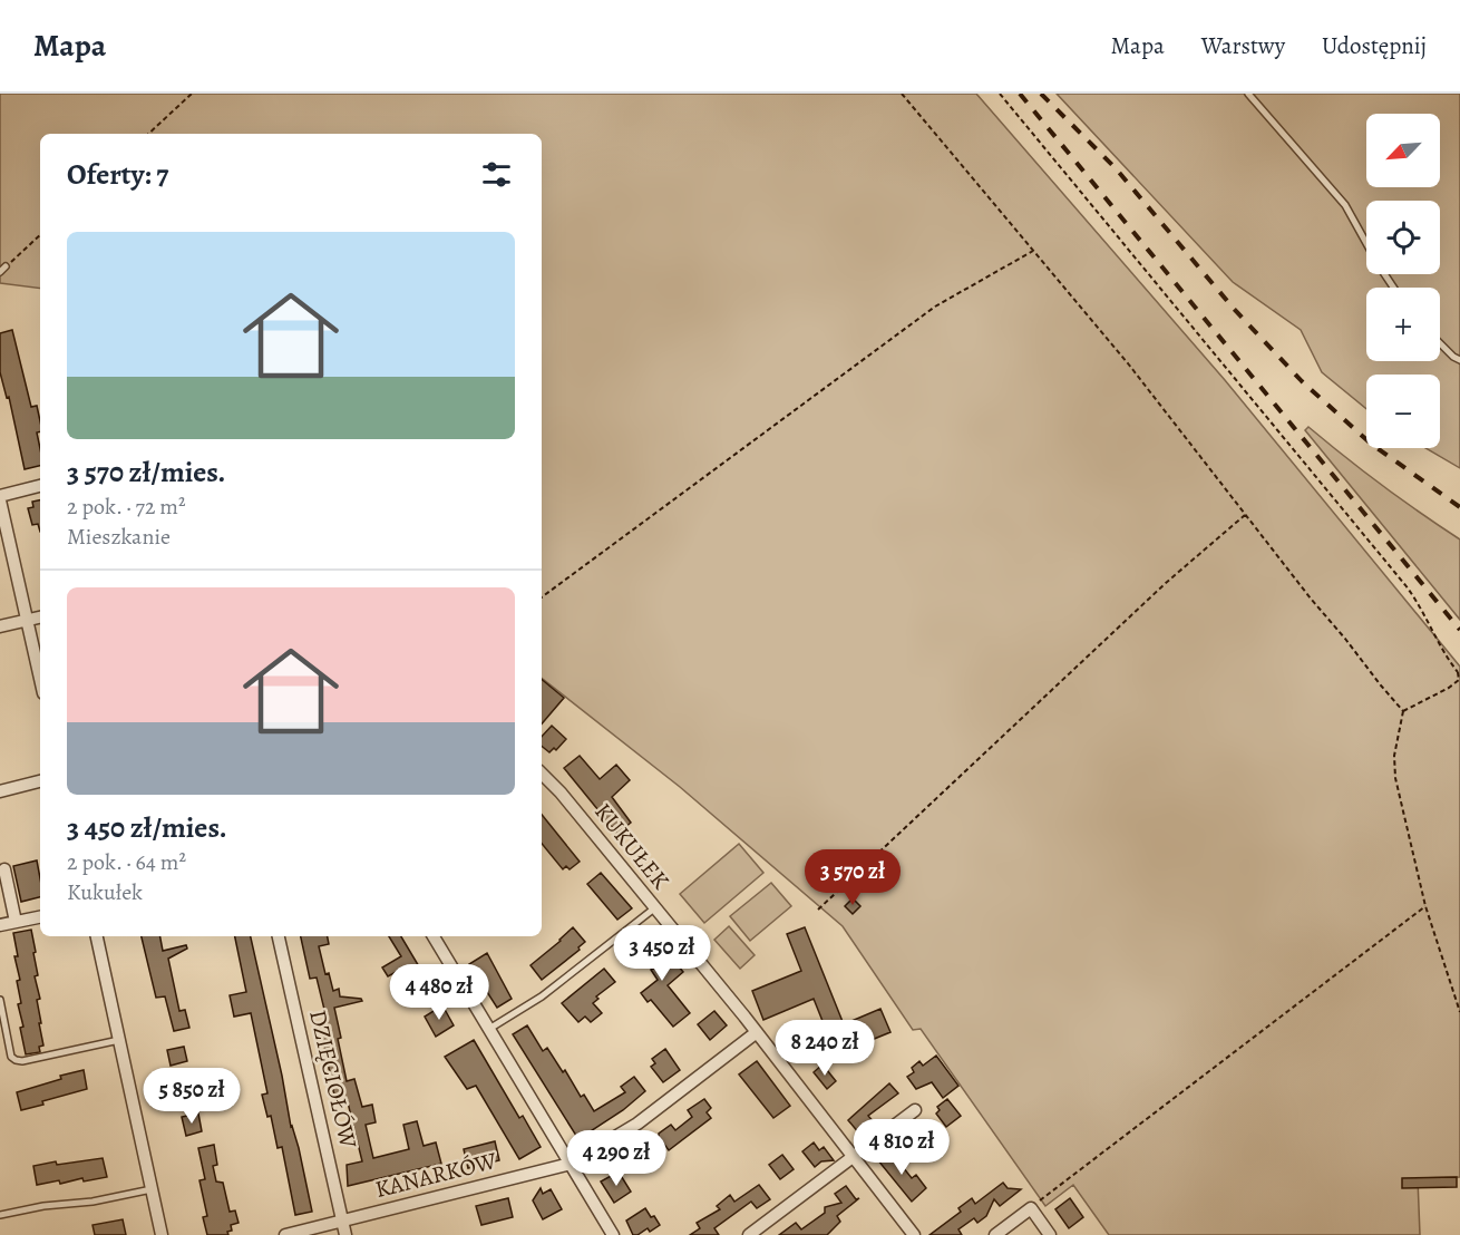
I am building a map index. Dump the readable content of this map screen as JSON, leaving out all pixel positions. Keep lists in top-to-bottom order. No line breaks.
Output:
{"streets":{"street":["KUKUŁEK","DZIĘCIOŁÓW","KANARKÓW"]},"crossings":[["KUKUŁEK","KANARKÓW"],["DZIĘCIOŁÓW","KANARKÓW"]],"north":"bottom left","page":{"header":"Mapa","nav":["Mapa","Warstwy","Udostępnij"],"map_buttons":["+","−"],"heading":"Oferty: 7","list":[{"name":"3 570 zł/mies.","note":"2 pok. · 72 m² · Mieszkanie"},{"name":"3 450 zł/mies.","note":"2 pok. · 64 m² · Kukułek"}],"price":["3 570 zł","3 450 zł","4 480 zł","8 240 zł","5 850 zł","4 810 zł","4 290 zł"]}}
